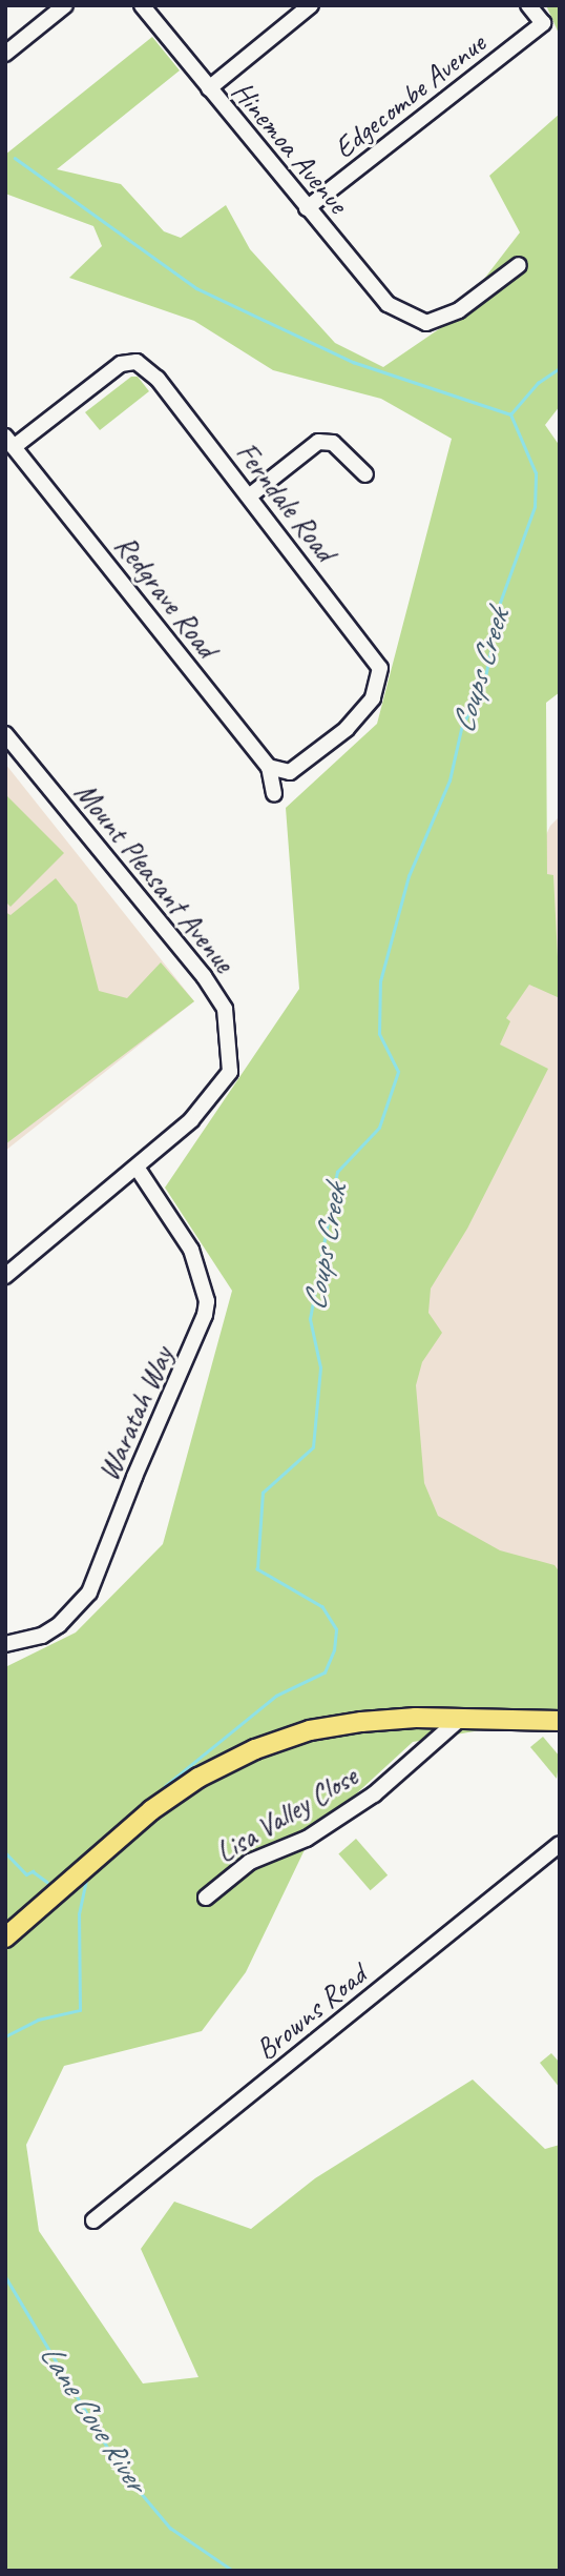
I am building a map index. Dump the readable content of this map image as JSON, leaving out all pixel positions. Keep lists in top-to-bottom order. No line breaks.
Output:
{"streets":{"street":["Edgecombe Avenue","Hinemoa Avenue","Ferndale Road","Redgrave Road","Mount Pleasant Avenue","Waratah Way","Lisa Valley Close","Browns Road"]},"crossings":[["Edgecombe Avenue","Hinemoa Avenue"],["Ferndale Road","Redgrave Road"],["Mount Pleasant Avenue","Waratah Way"]],"water":["Coups Creek","Lane Cove River"]}
